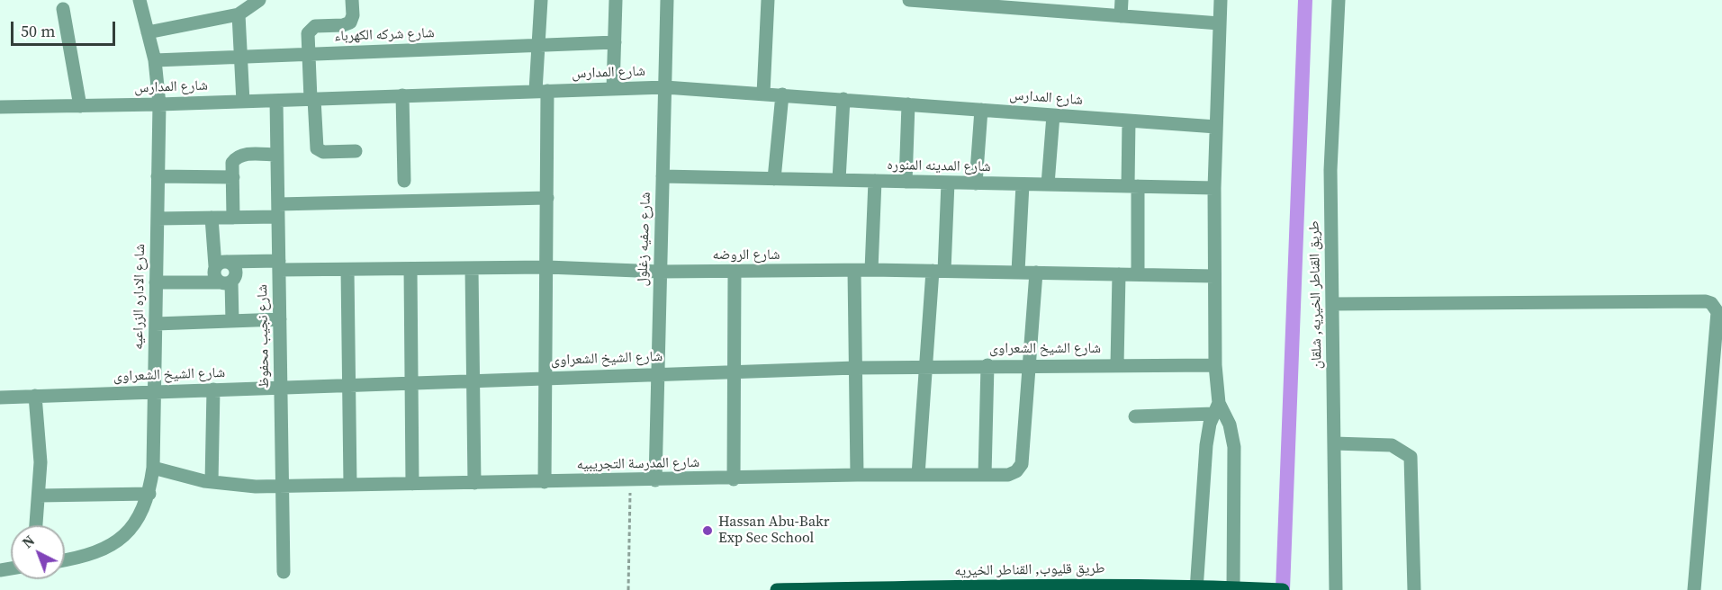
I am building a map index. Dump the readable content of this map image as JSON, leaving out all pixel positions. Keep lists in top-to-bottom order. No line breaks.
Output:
{"streets":{"main road":["طريق قليوب, القناطر الخيريه"],"street":["شارع شركه الكهرباء","شارع المدارس","شارع المدينه المنوره","شارع صفيه زغلول","شارع الروضه","طريق القناطر الخيريه, شلقان","شارع الاداره الزراعيه","شارع نجيب محفوظ","شارع الشيخ الشعراوى","شارع المدرسة التجريبيه"]},"crossings":[["شارع شركه الكهرباء","شارع الاداره الزراعيه"],["شارع المدارس","شارع صفيه زغلول"],["شارع المدارس","شارع الاداره الزراعيه"],["شارع المدارس","شارع نجيب محفوظ"],["شارع المدينه المنوره","شارع صفيه زغلول"],["شارع صفيه زغلول","شارع الروضه"],["شارع صفيه زغلول","شارع الشيخ الشعراوى"],["شارع صفيه زغلول","شارع المدرسة التجريبيه"],["شارع الروضه","شارع نجيب محفوظ"],["شارع الروضه","شارع المدرسة التجريبيه"],["شارع الاداره الزراعيه","شارع الشيخ الشعراوى"],["شارع الاداره الزراعيه","شارع المدرسة التجريبيه"],["شارع نجيب محفوظ","شارع الشيخ الشعراوى"],["شارع نجيب محفوظ","شارع المدرسة التجريبيه"],["شارع الشيخ الشعراوى","شارع المدرسة التجريبيه"]],"places":["Hassan Abu-Bakr Exp Sec School"],"scale_bar":"50 m","north":"top left"}
